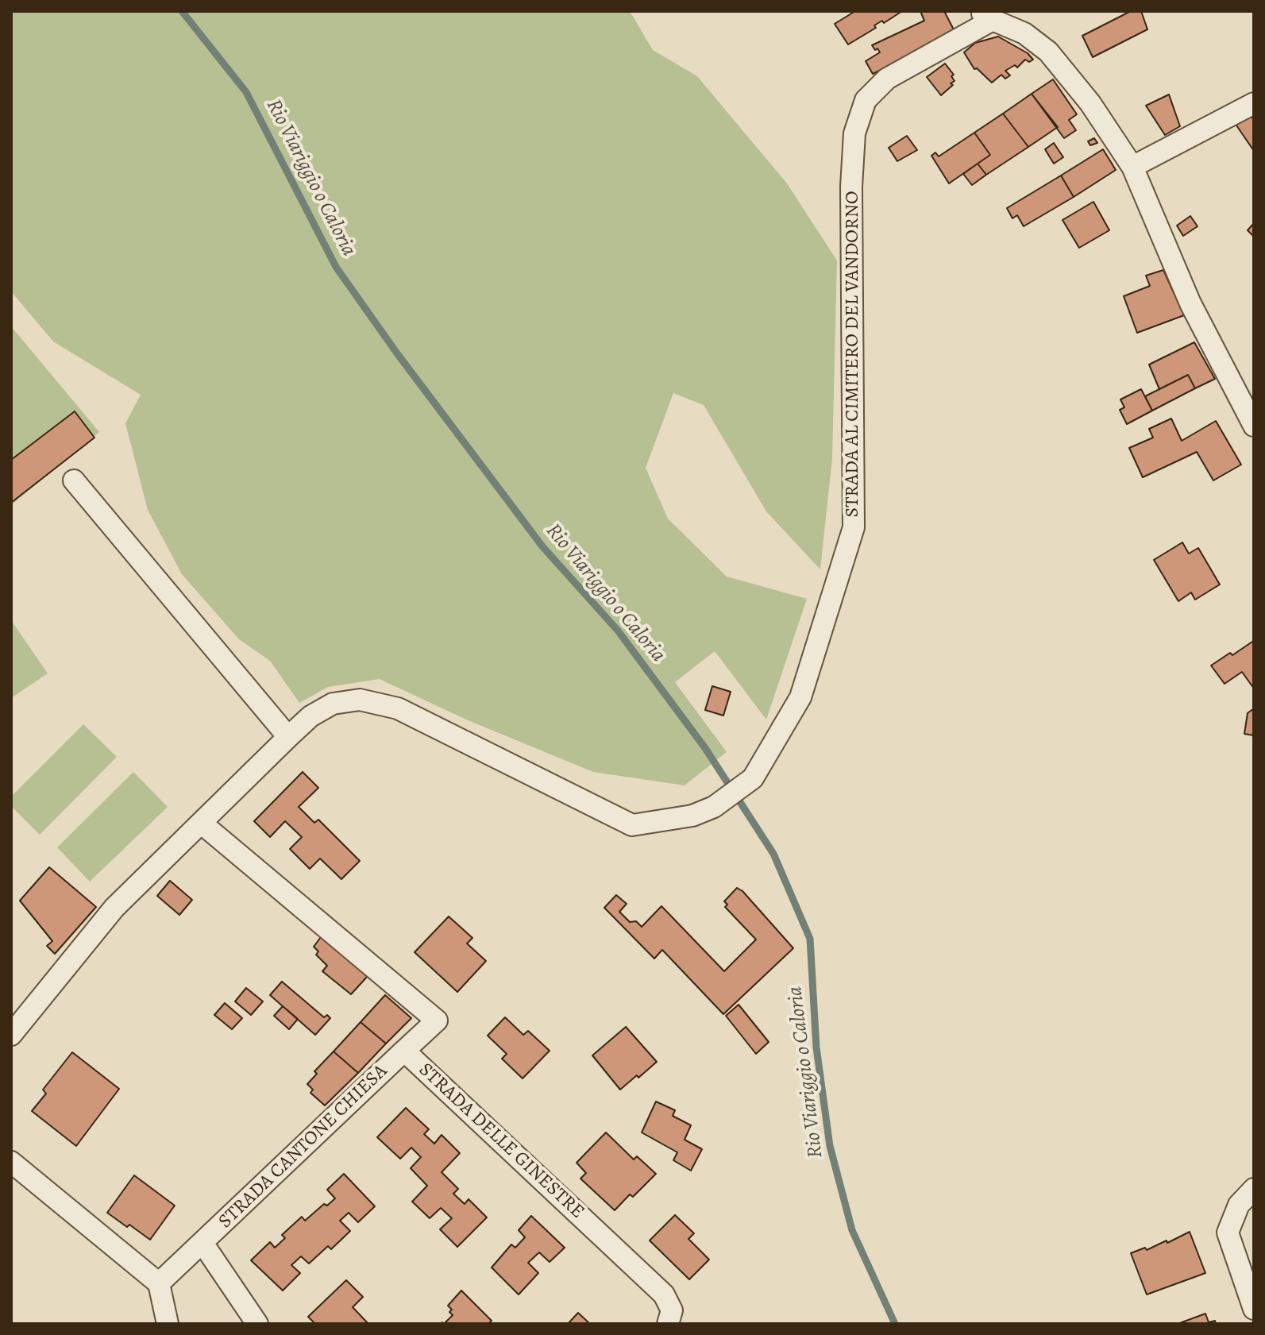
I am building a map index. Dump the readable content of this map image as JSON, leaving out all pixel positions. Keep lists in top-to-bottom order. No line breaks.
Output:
{"streets":{"street":["STRADA AL CIMITERO DEL VANDORNO","STRADA DELLE GINESTRE","STRADA CANTONE CHIESA"]},"crossings":[["STRADA DELLE GINESTRE","STRADA CANTONE CHIESA"]],"water":["Rio Viariggio o Caloria"]}
